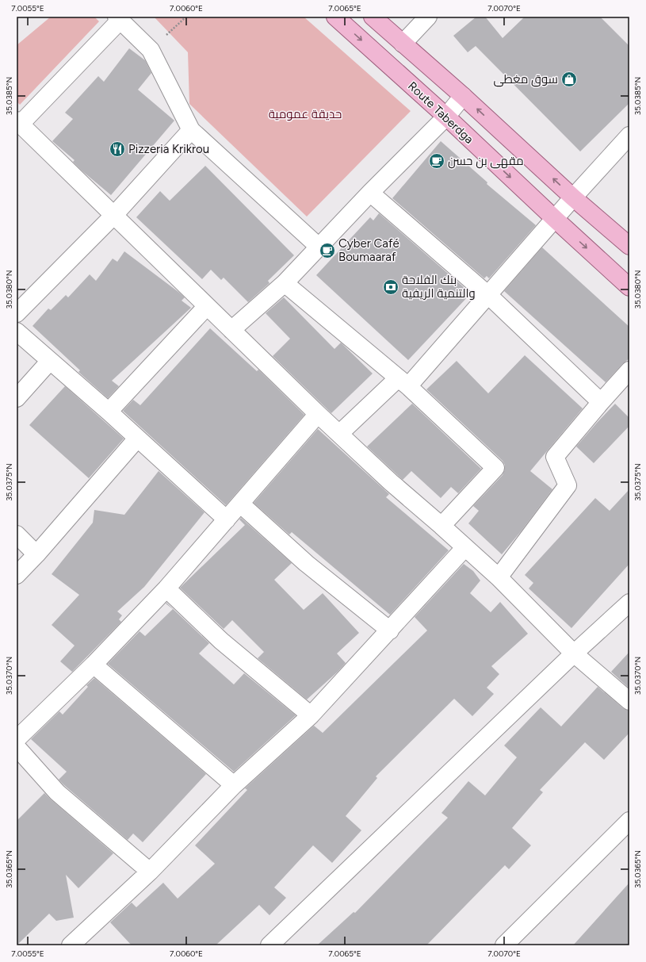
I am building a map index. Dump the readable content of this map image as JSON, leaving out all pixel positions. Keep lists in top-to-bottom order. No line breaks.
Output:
{"streets":{"main road":["Route Taberdga"]},"parks":["حديقة عمومية"],"places":{"shop":["سوق مغطى"],"restaurant":["Pizzeria Krikrou"],"cafe":["مقهى بن حسن","Cyber Café Boumaaraf"],"bank":["بنك الفلاحة والتنمية الريفية"]},"coordinates":["7.0055°E","7.0060°E","7.0065°E","7.0070°E","35.0385°N","35.0380°N","35.0375°N","35.0370°N","35.0365°N"]}
